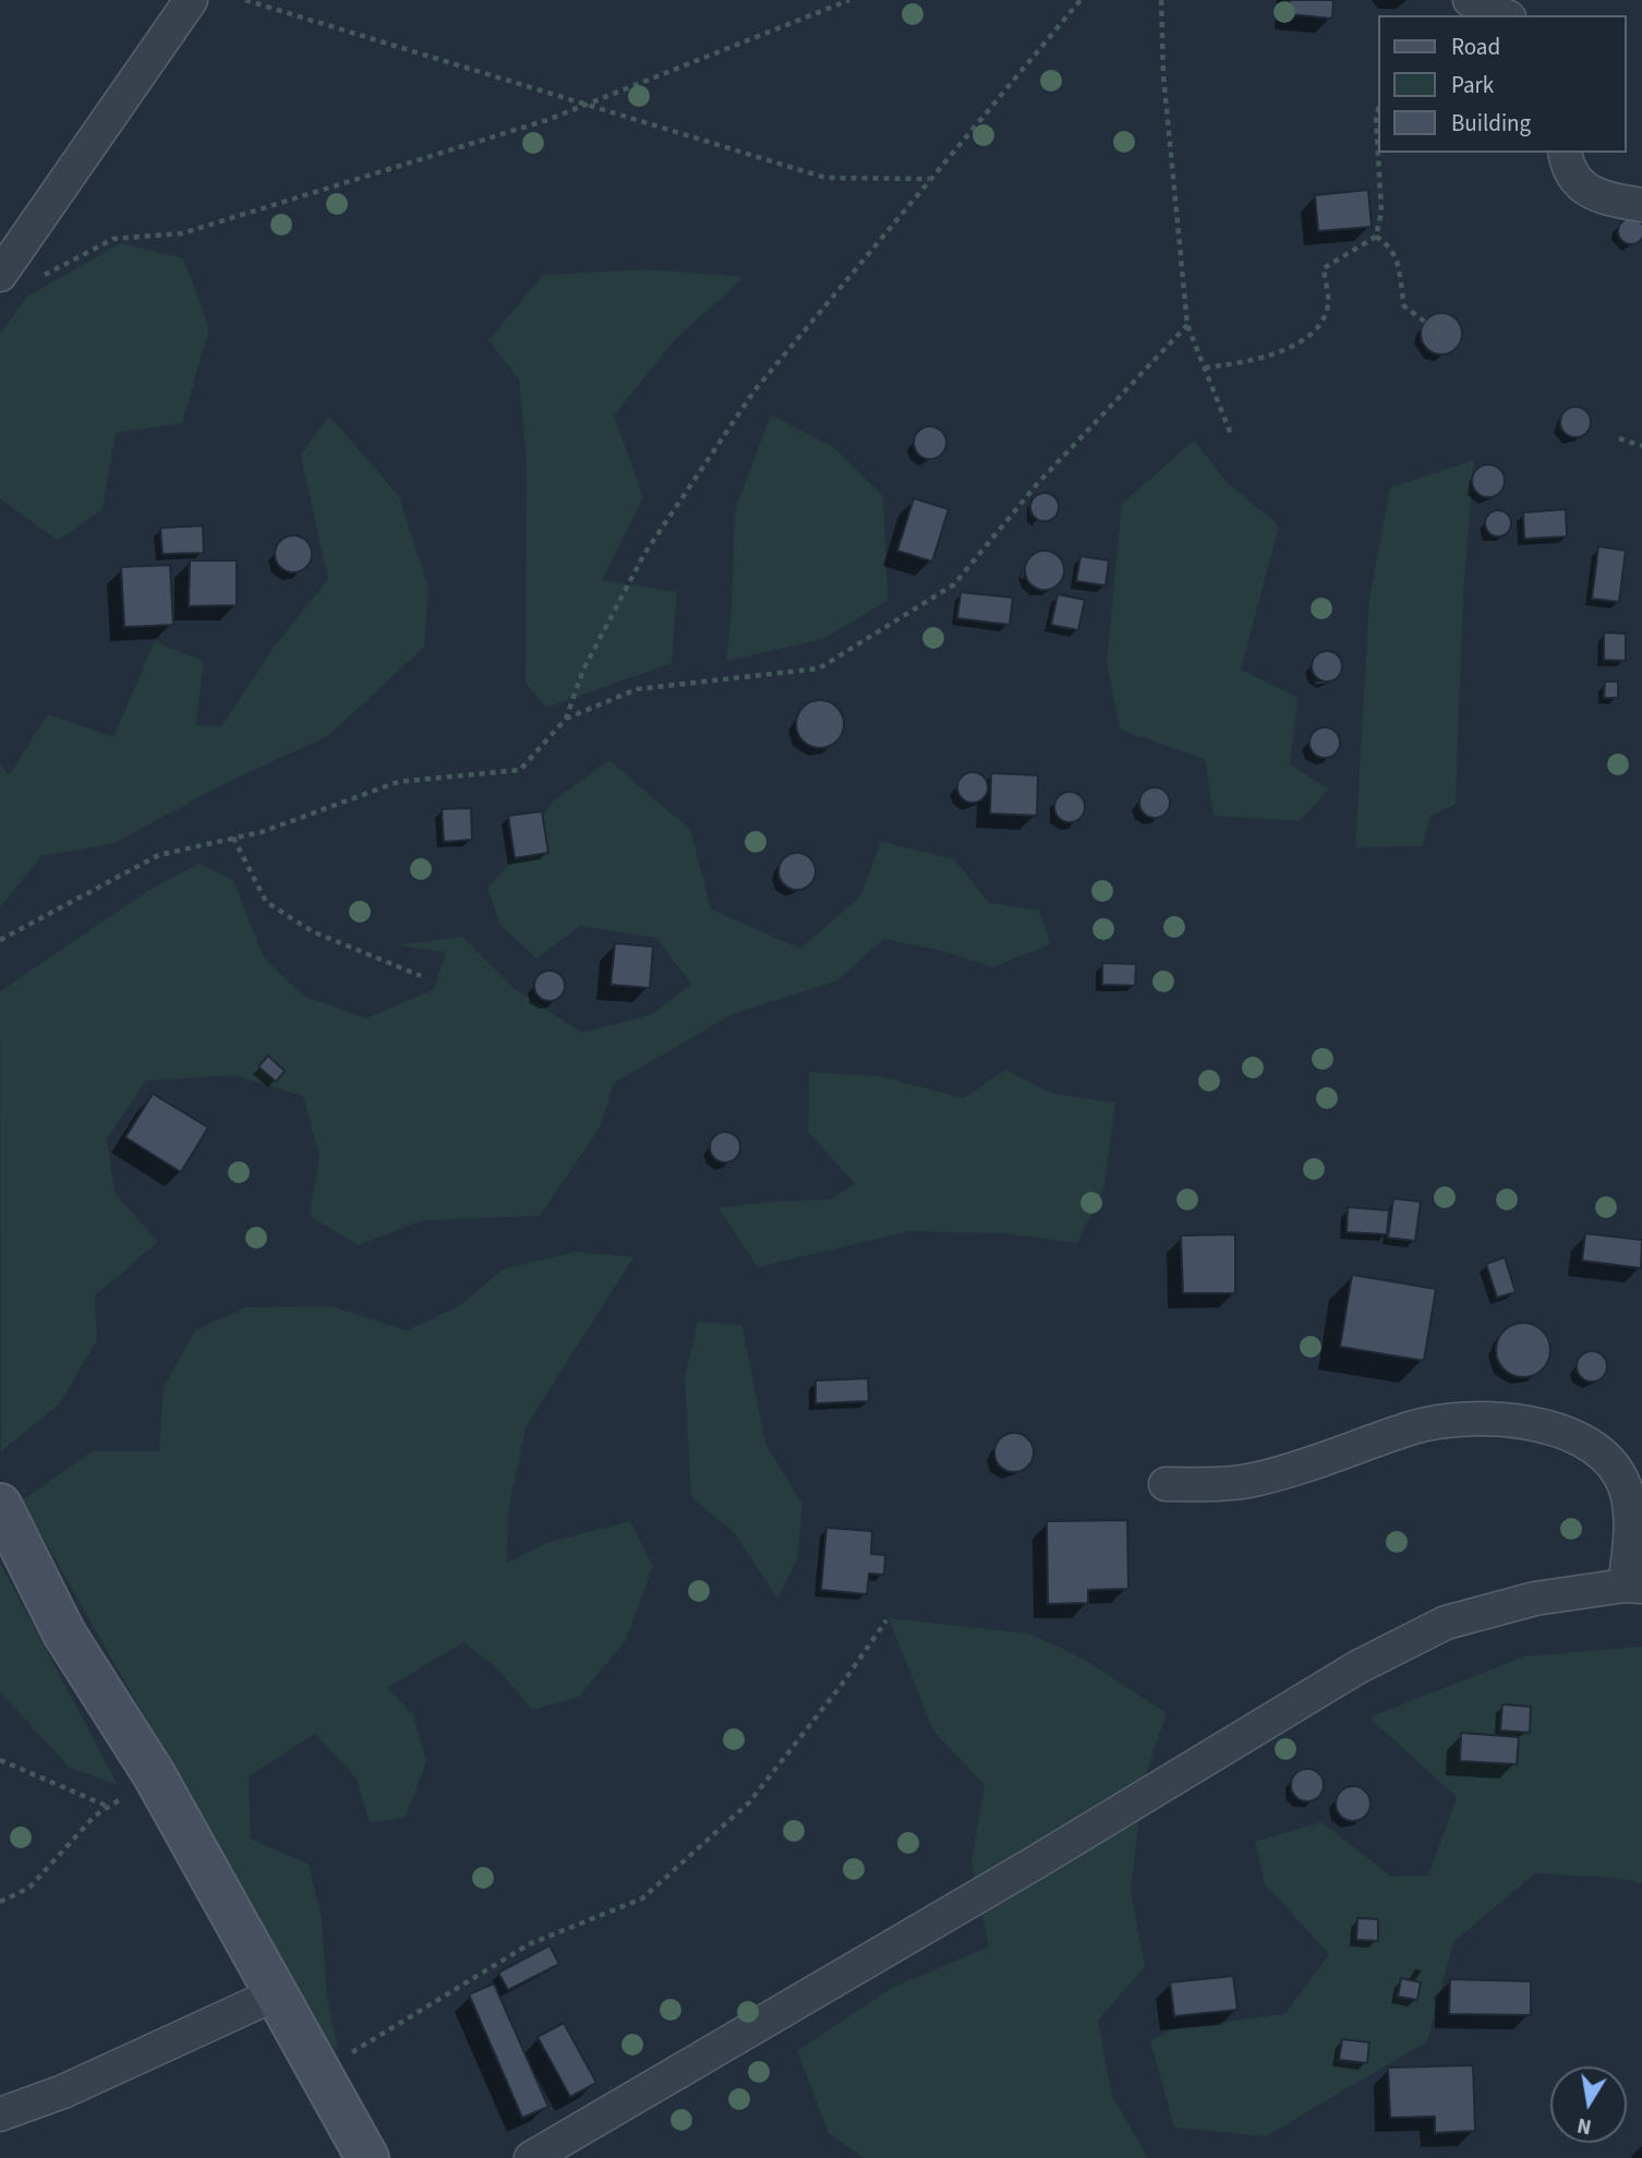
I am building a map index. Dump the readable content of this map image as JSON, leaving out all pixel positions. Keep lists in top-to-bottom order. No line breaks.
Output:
{"legend":["Road","Park","Building"],"north":"bottom"}
